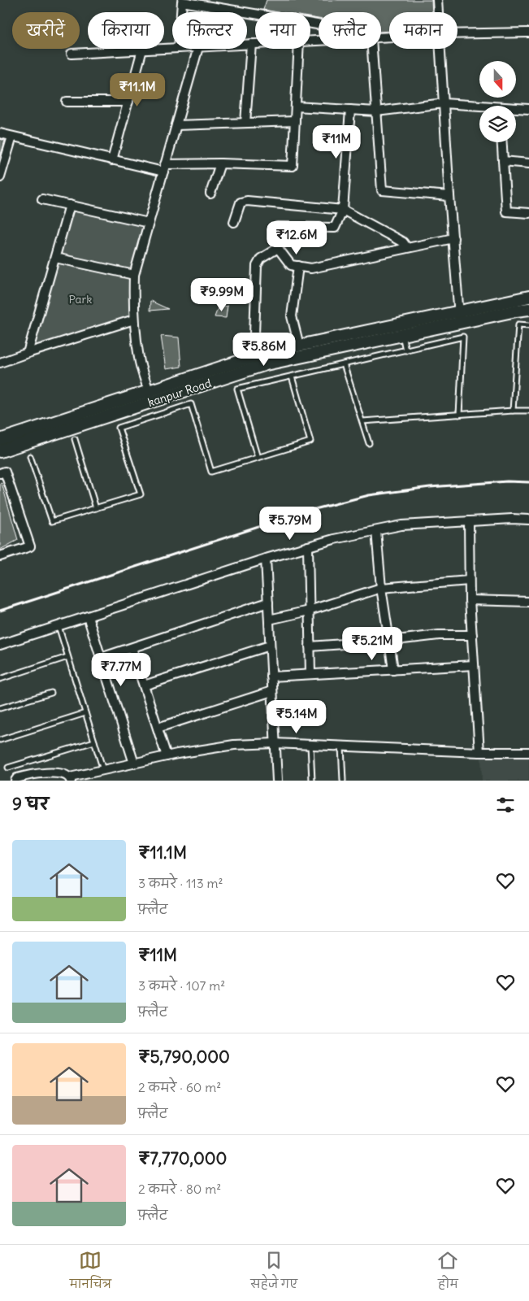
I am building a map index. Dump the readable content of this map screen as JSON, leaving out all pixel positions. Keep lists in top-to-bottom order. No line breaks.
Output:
{"streets":{"street":["kanpur Road"]},"parks":["Park"],"north":"bottom","page":{"chip":["खरीदें","किराया","फ़िल्टर","नया","फ़्लैट","मकान"],"price":["₹11.1M","₹11M","₹12.6M","₹9.99M","₹5.86M","₹5.79M","₹5.21M","₹7.77M","₹5.14M"],"heading":"9 घर","list":[{"name":"₹11.1M","note":"3 कमरे · 113 m² · फ़्लैट"},{"name":"₹11M","note":"3 कमरे · 107 m² · फ़्लैट"},{"name":"₹5,790,000","note":"2 कमरे · 60 m² · फ़्लैट"},{"name":"₹7,770,000","note":"2 कमरे · 80 m² · फ़्लैट"}],"tabs":["मानचित्र","सहेजे गए","होम"]}}
